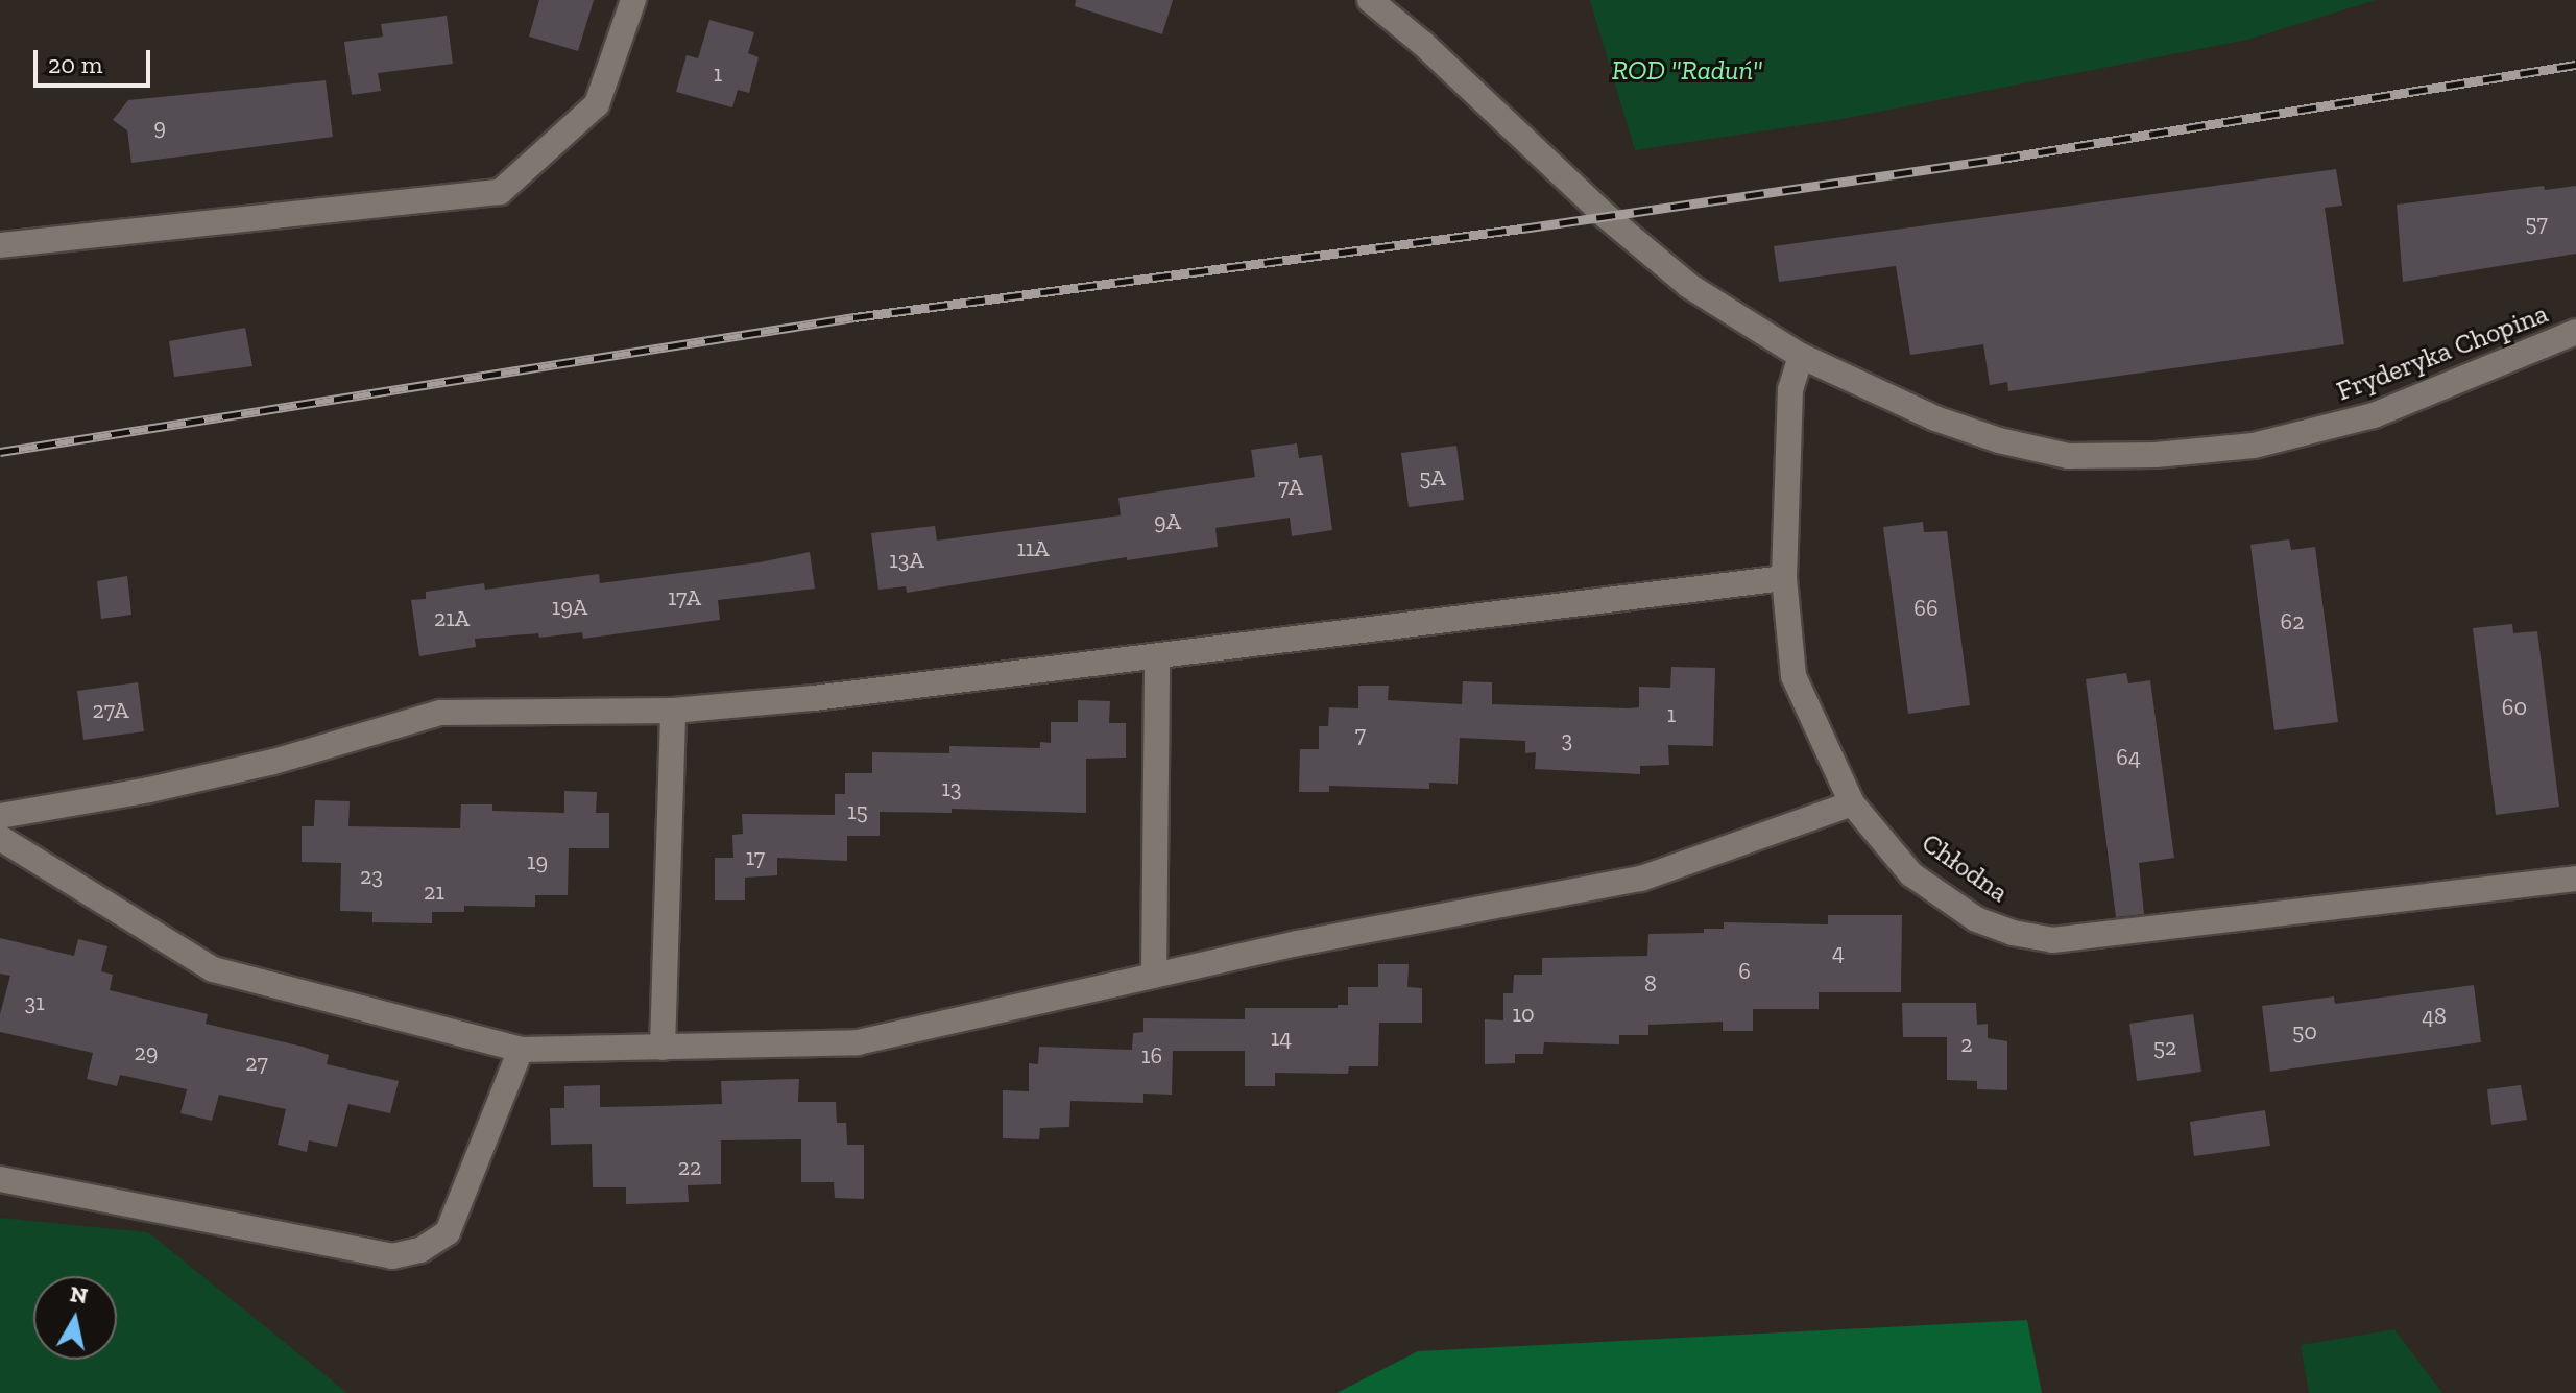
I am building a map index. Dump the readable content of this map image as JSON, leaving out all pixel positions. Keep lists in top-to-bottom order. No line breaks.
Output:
{"streets":{"street":["Fryderyka Chopina","Chłodna"]},"crossings":[["Fryderyka Chopina","Chłodna"]],"parks":["ROD \"Raduń\""],"house_numbers":["1","9","57","5A","7A","9A","11A","13A","17A","19A","66","21A","62","60","27A","1","7","3","64","13","15","17","19","23","21","4","6","8","31","10","48","50","14","2","52","29","16","27","22"],"scale_bar":"20 m","north":"top"}
